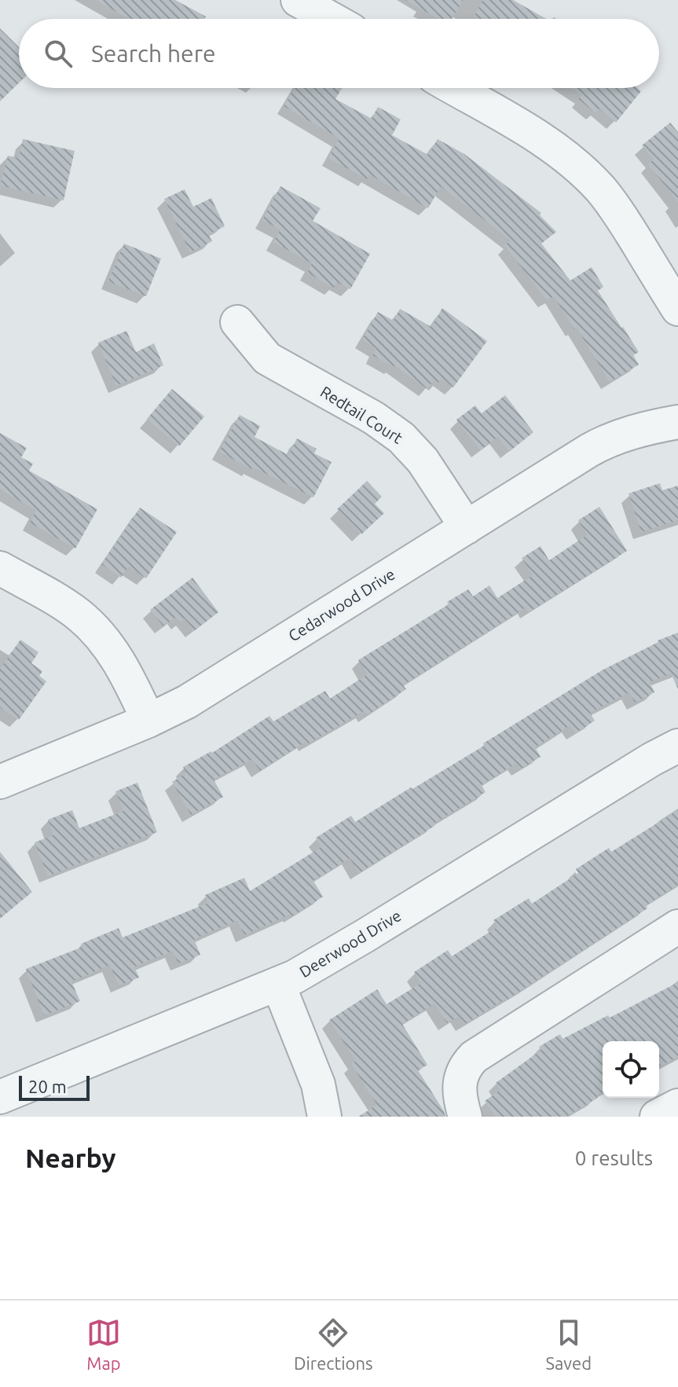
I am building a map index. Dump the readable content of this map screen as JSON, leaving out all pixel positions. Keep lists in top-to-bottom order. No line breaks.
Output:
{"streets":{"street":["Redtail Court","Cedarwood Drive","Deerwood Drive"]},"crossings":[["Redtail Court","Cedarwood Drive"]],"scale_bar":"20 m","page":{"search":"Search here","scale":"20 m","heading":["Nearby","0 results"],"nav":["Map","Directions","Saved"]}}
